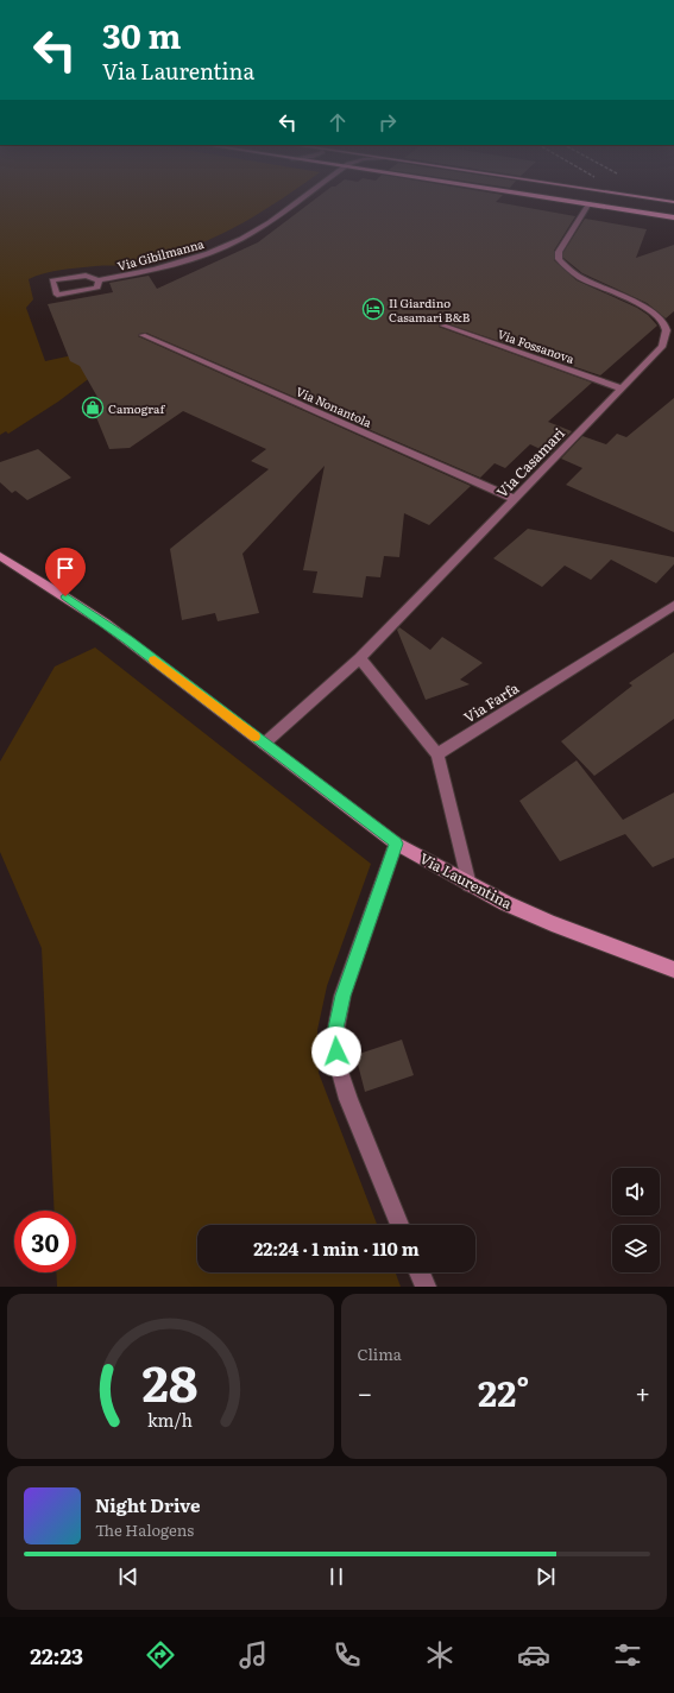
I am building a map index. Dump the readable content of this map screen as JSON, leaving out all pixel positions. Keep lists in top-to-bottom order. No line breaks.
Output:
{"streets":{"street":["Via Gibilmanna","Via Fossanova","Via Nonantola","Via Casamari","Via Farfa","Via Laurentina"]},"crossings":[["Via Fossanova","Via Casamari"],["Via Nonantola","Via Casamari"],["Via Casamari","Via Laurentina"]],"places":{"hotel":["Il Giardino Casamari B&B"],"shop":["Camograf"]},"page":{"turn":["30 m","Via Laurentina"],"limit":"30","trip":"22:24 · 1 min · 110 m","tile":"Clima","heat":["−","22°","+"],"song":["Night Drive","The Halogens"],"tabs":"22:23","gauge":["28","km/h"]}}
